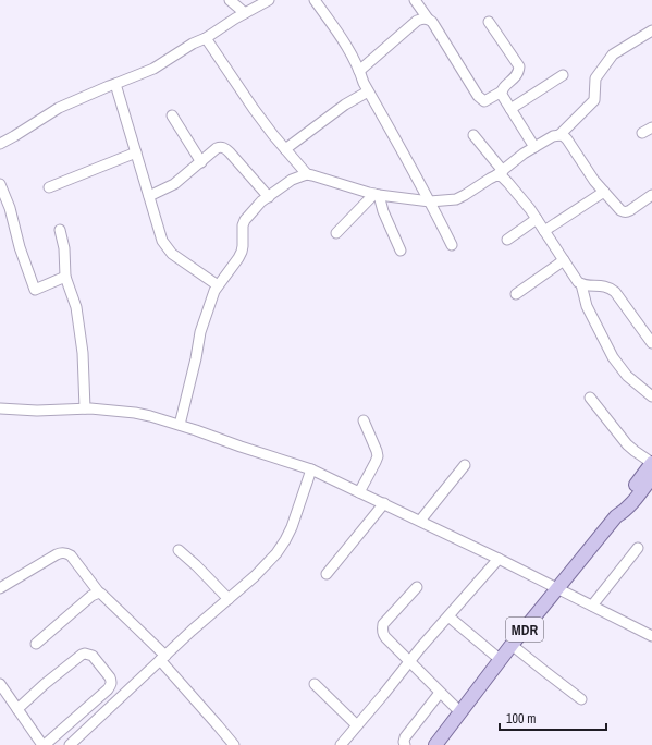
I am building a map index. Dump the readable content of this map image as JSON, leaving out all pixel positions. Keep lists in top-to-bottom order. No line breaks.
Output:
{"streets":{"main road":["MDR"]},"scale_bar":"100 m"}
